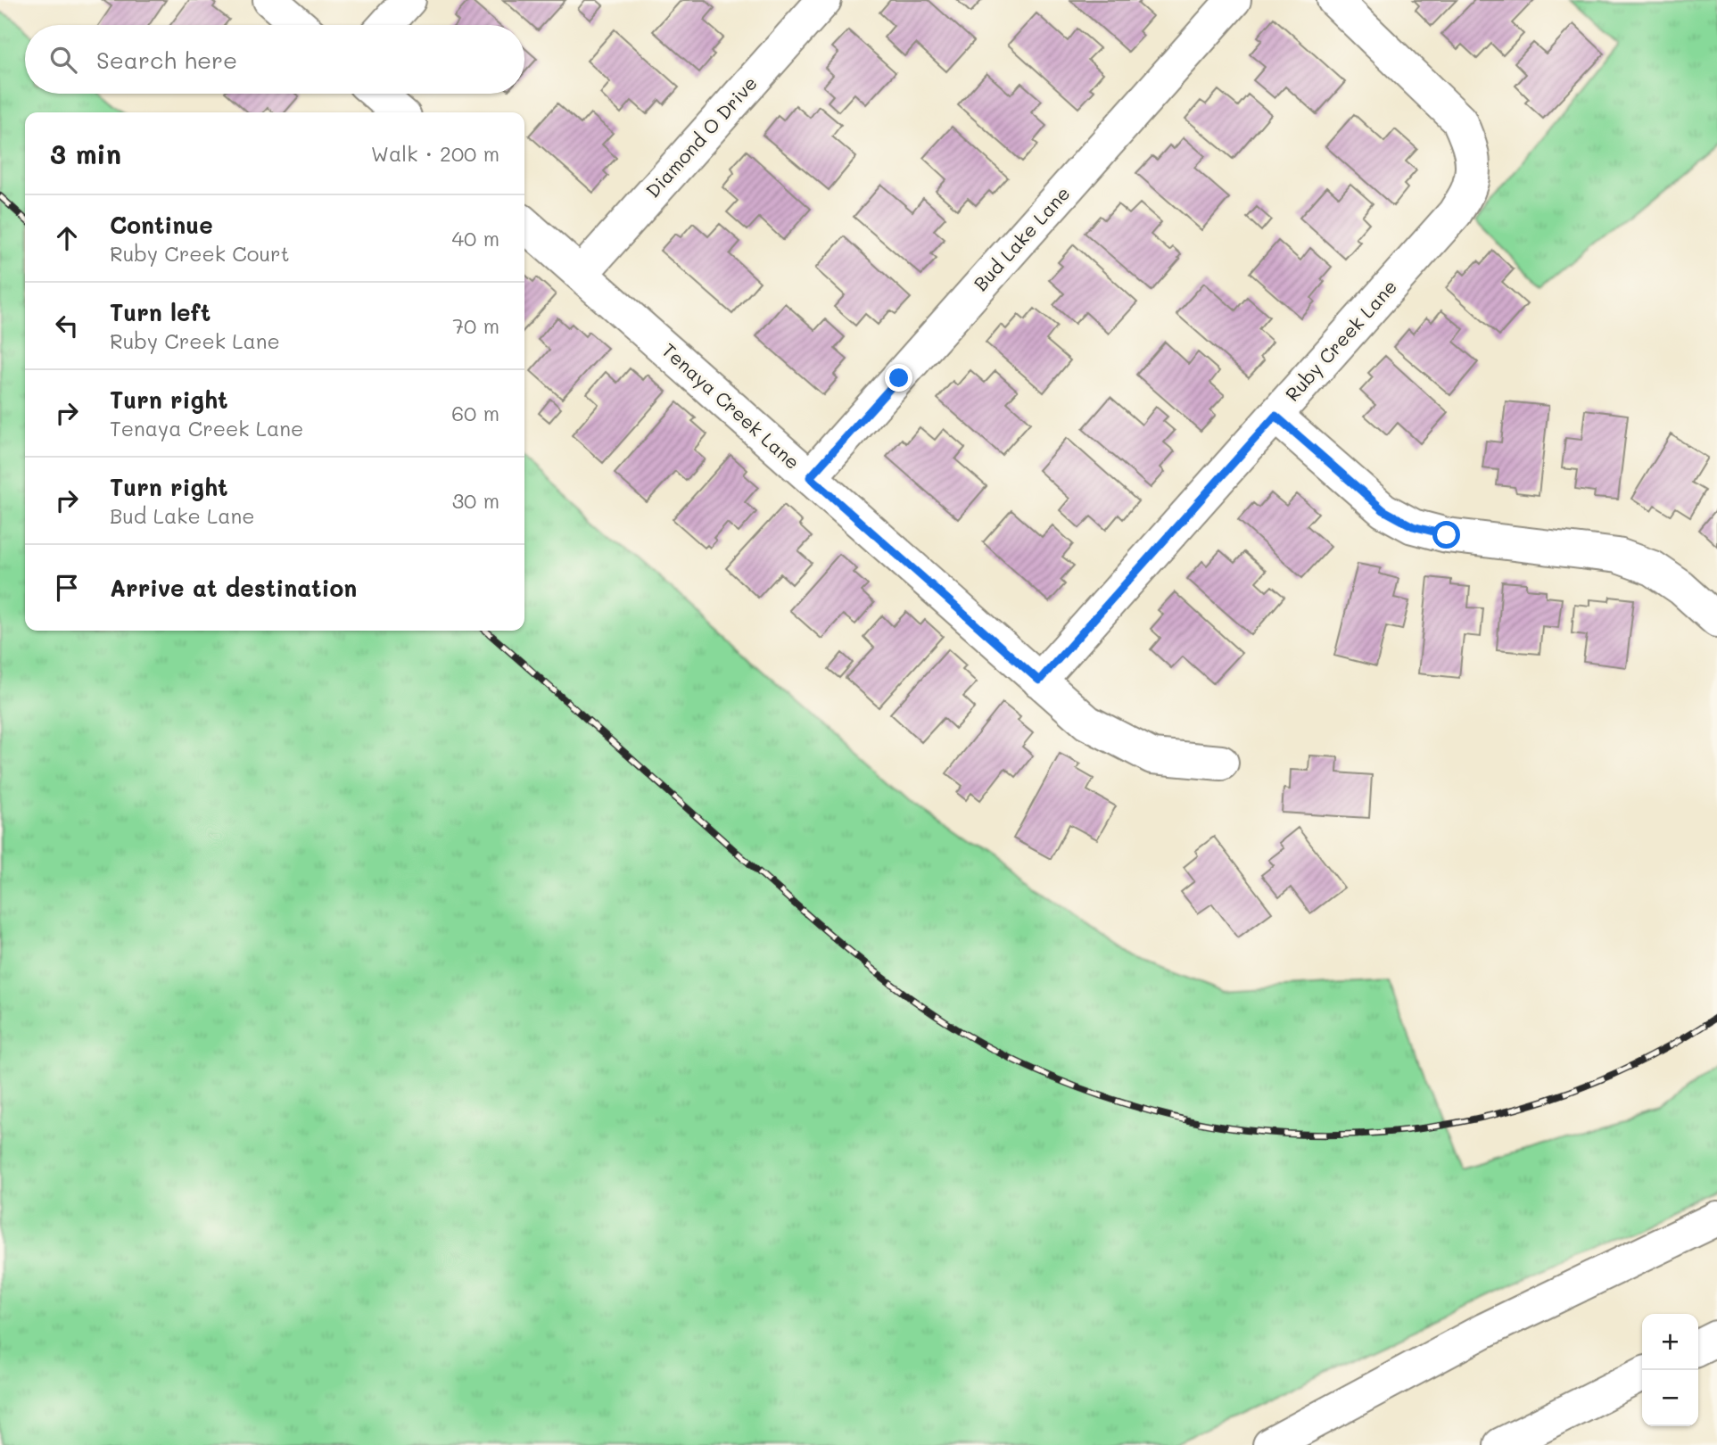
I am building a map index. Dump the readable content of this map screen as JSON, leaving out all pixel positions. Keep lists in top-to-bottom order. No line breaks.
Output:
{"streets":{"main road":["Diamond O Drive","Bud Lake Lane","Ruby Creek Lane","Tenaya Creek Lane"]},"crossings":[["Diamond O Drive","Tenaya Creek Lane"],["Bud Lake Lane","Tenaya Creek Lane"],["Ruby Creek Lane","Tenaya Creek Lane"]],"page":{"search":"Search here","heading":["3 min","Walk · 200 m"],"list":[["Continue","Ruby Creek Court","40 m"],["Turn left","Ruby Creek Lane","70 m"],["Turn right","Tenaya Creek Lane","60 m"],["Turn right","Bud Lake Lane","30 m"],"Arrive at destination"],"map_buttons":["+","−"]}}
